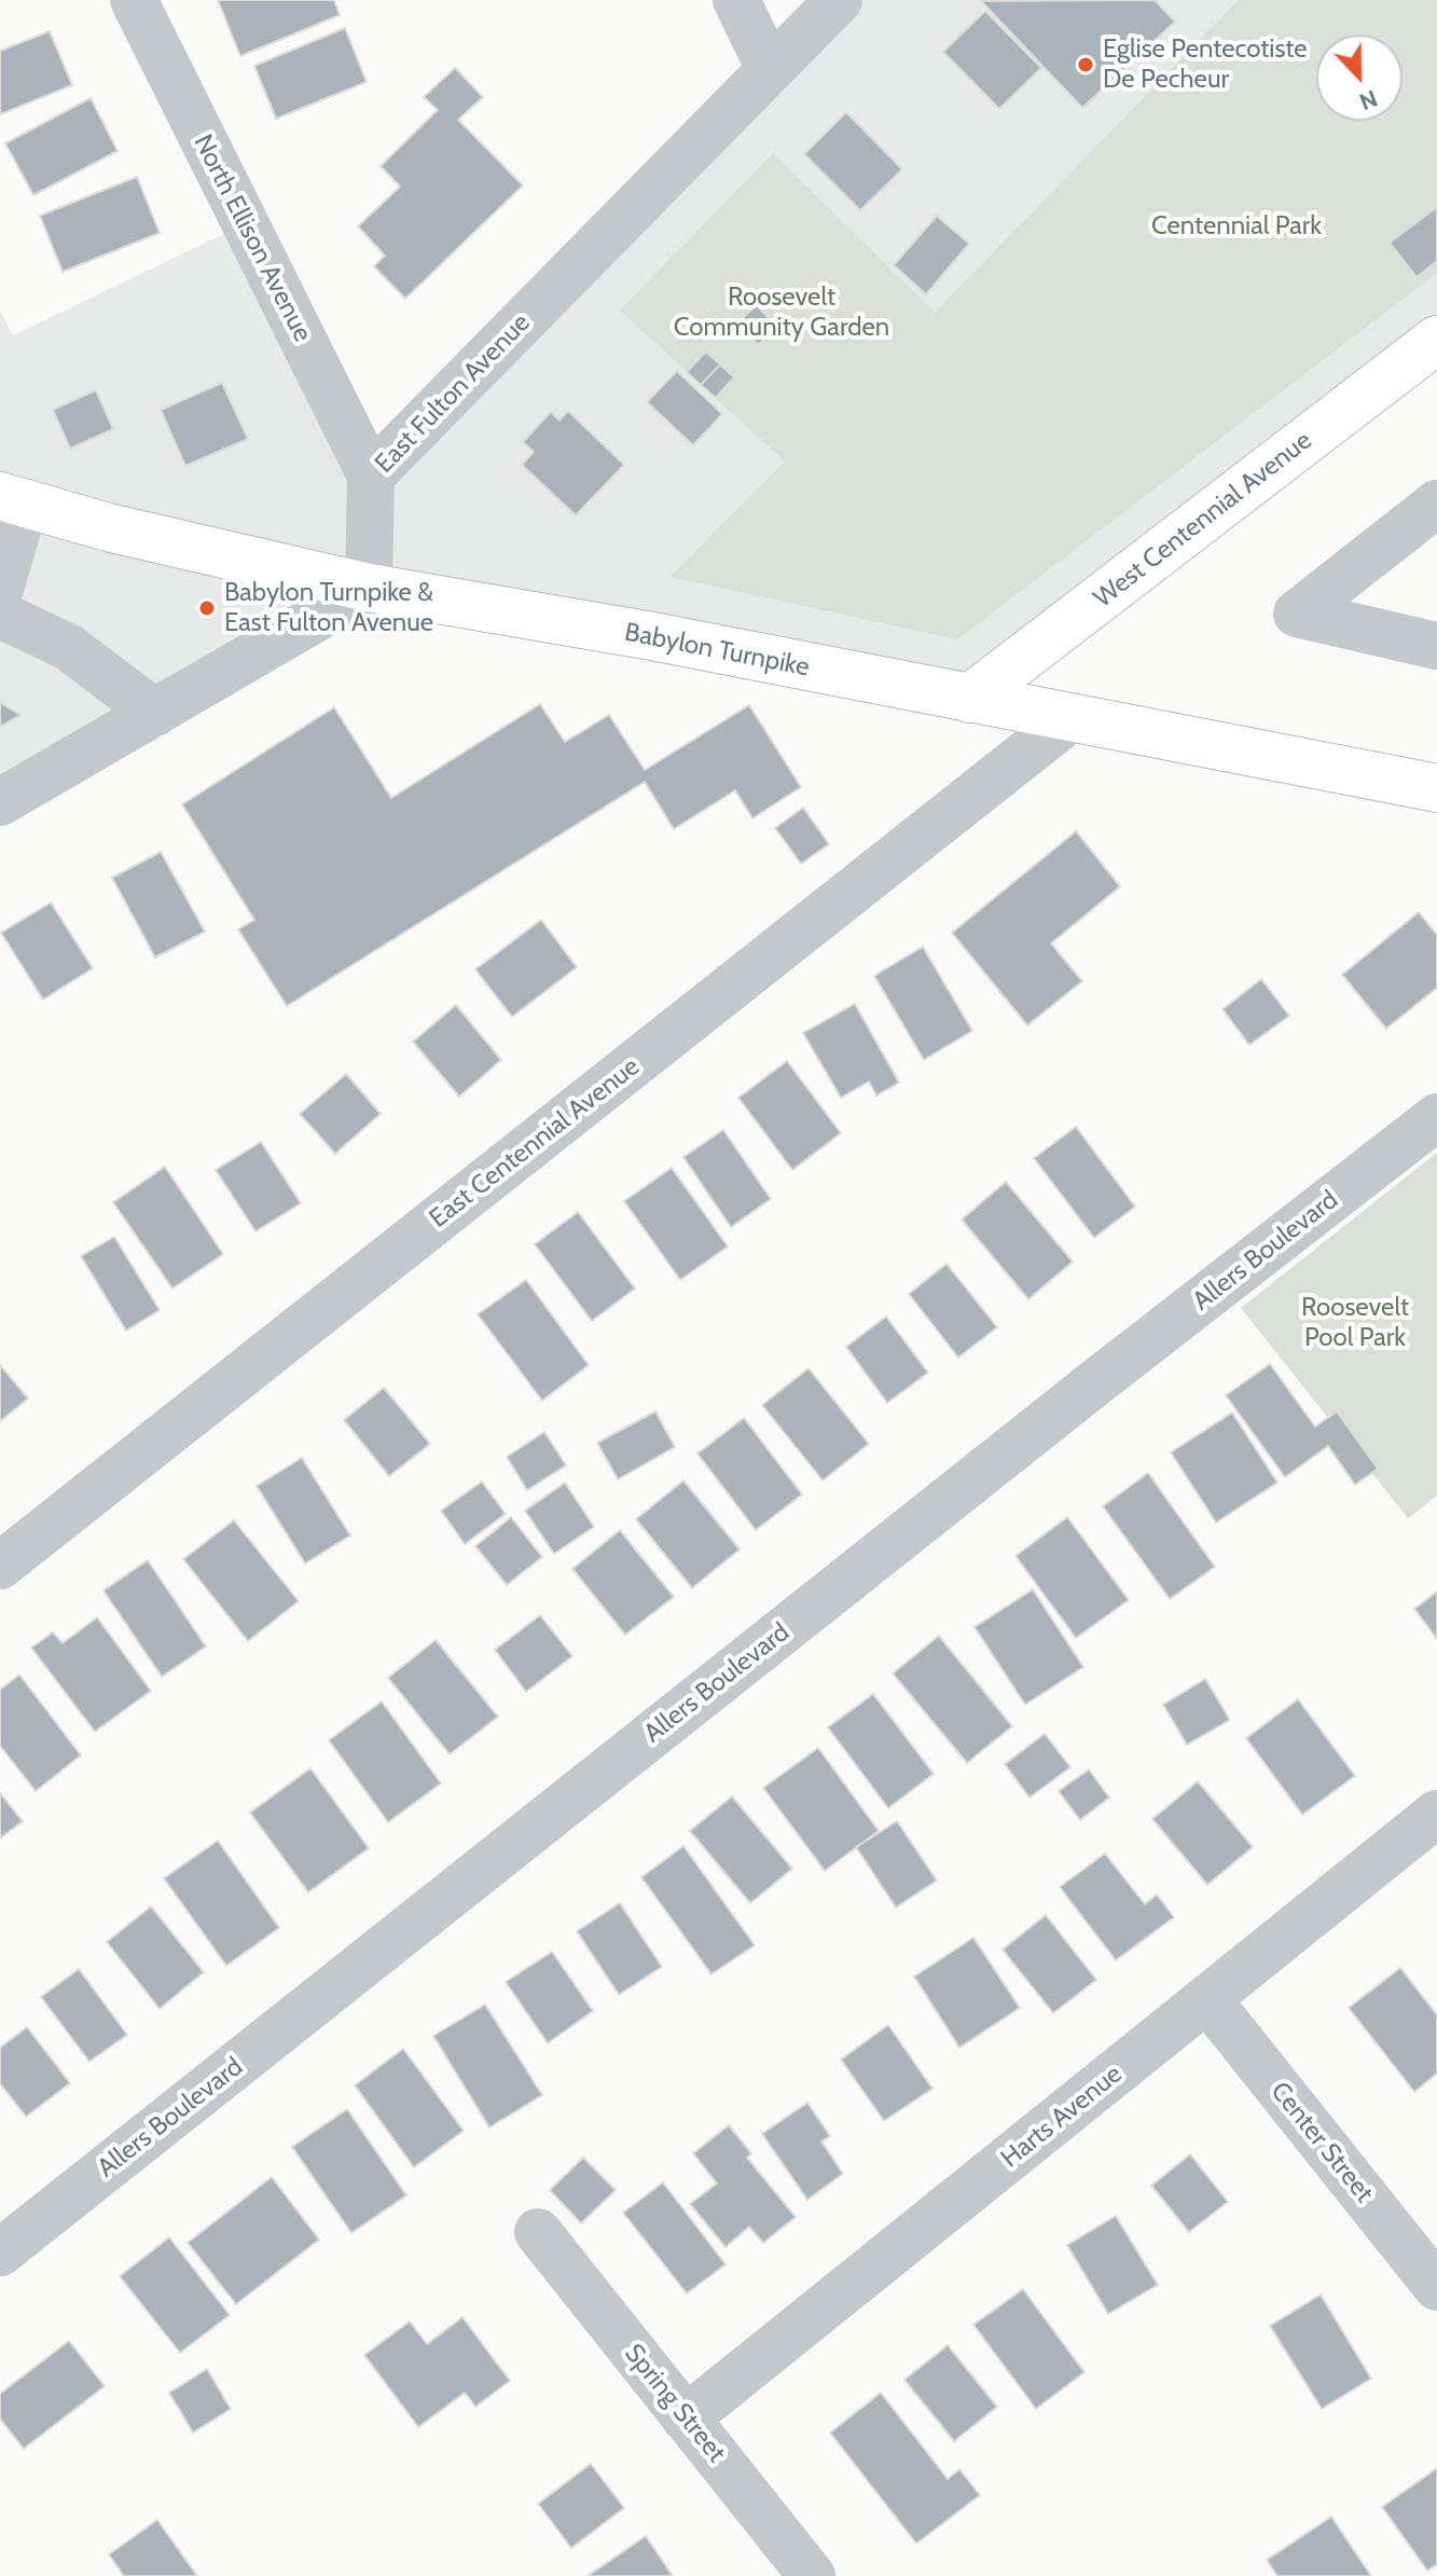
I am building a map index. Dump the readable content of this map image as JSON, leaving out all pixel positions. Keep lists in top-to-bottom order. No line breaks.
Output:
{"streets":{"main road":["West Centennial Avenue","Babylon Turnpike"],"street":["North Ellison Avenue","East Fulton Avenue","East Centennial Avenue","Allers Boulevard","Harts Avenue","Center Street","Spring Street"]},"crossings":[["North Ellison Avenue","East Fulton Avenue"],["East Fulton Avenue","Babylon Turnpike"],["West Centennial Avenue","Babylon Turnpike"],["Babylon Turnpike","East Centennial Avenue"],["Harts Avenue","Center Street"],["Harts Avenue","Spring Street"]],"parks":["Centennial Park","Roosevelt Community Garden","Roosevelt Pool Park"],"places":["Eglise Pentecotiste De Pecheur","Babylon Turnpike & East Fulton Avenue"],"north":"bottom"}
